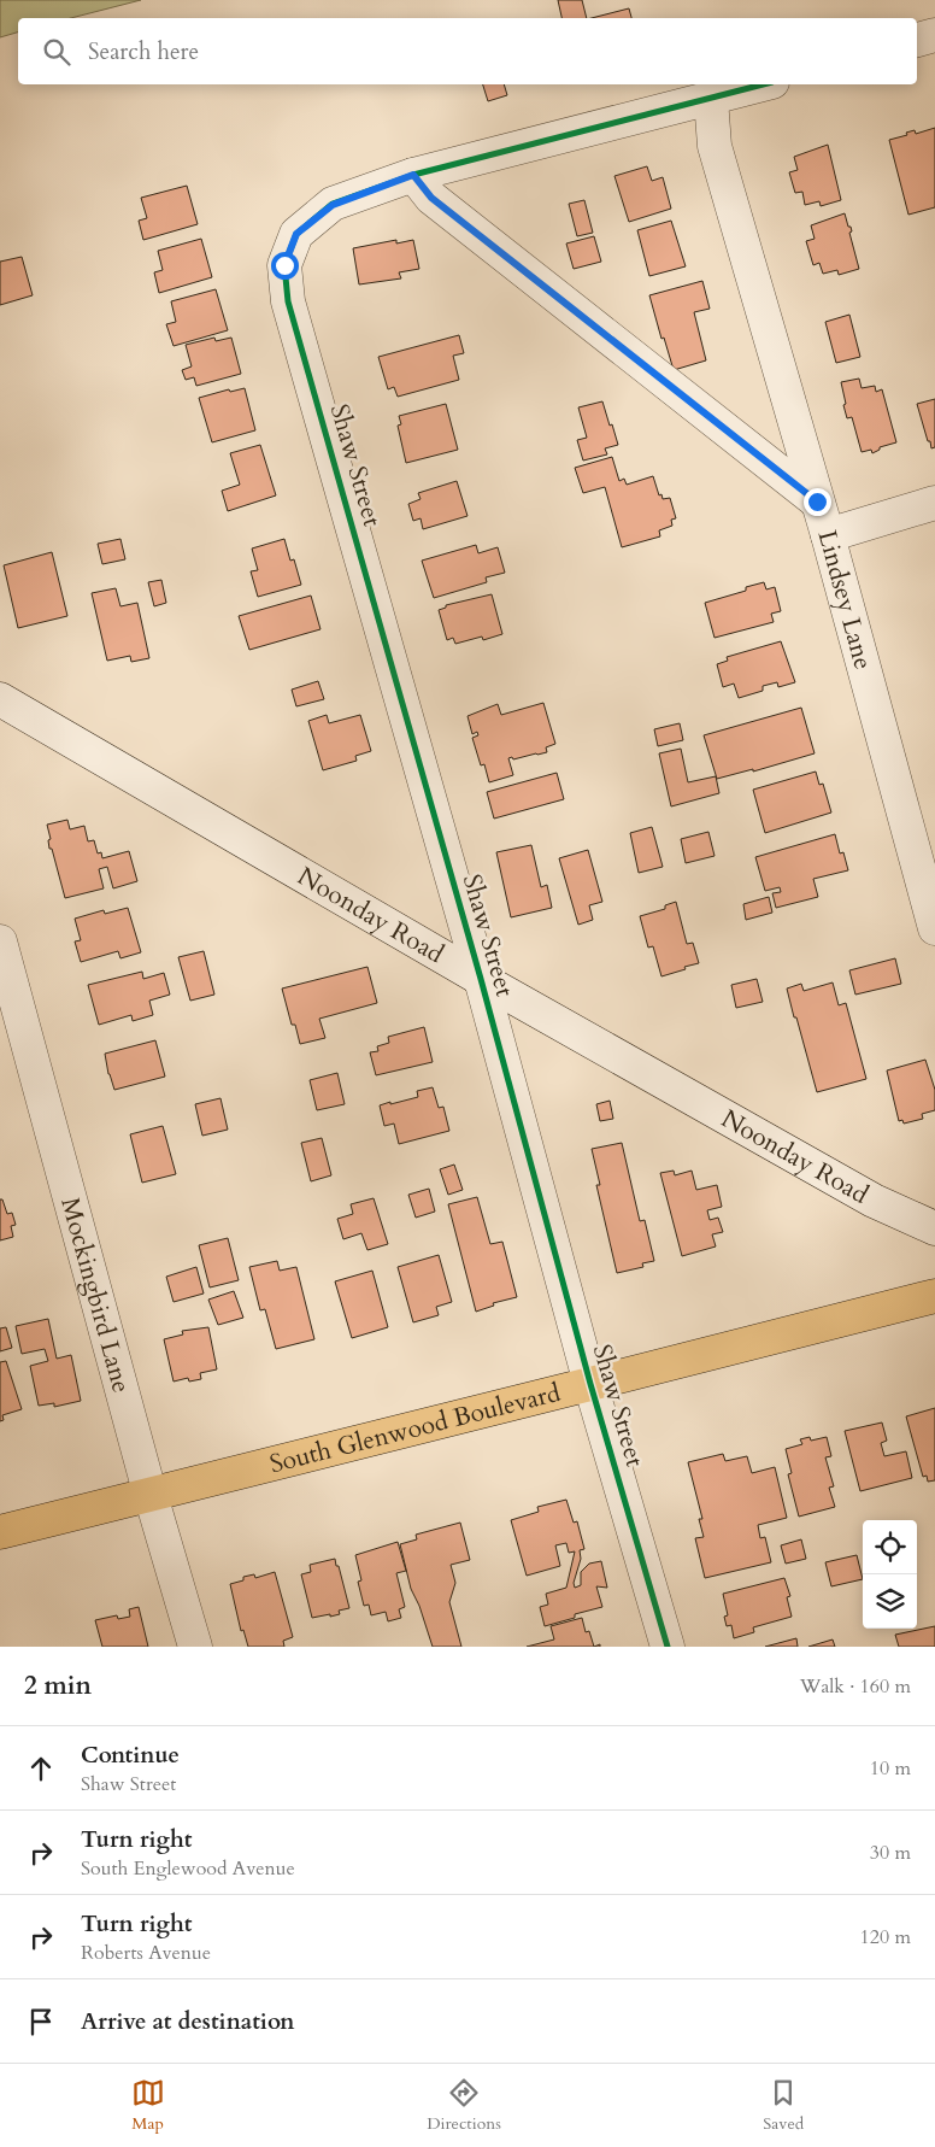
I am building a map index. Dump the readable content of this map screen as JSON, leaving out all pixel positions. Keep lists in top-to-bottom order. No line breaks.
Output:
{"streets":{"main road":["South Glenwood Boulevard"],"street":["Shaw Street","Lindsey Lane","Noonday Road","Mockingbird Lane"]},"crossings":[["Shaw Street","Noonday Road"],["Shaw Street","South Glenwood Boulevard"],["Mockingbird Lane","South Glenwood Boulevard"]],"page":{"search":"Search here","heading":["2 min","Walk · 160 m"],"list":[["Continue","Shaw Street","10 m"],["Turn right","South Englewood Avenue","30 m"],["Turn right","Roberts Avenue","120 m"],"Arrive at destination"],"nav":["Map","Directions","Saved"]}}
